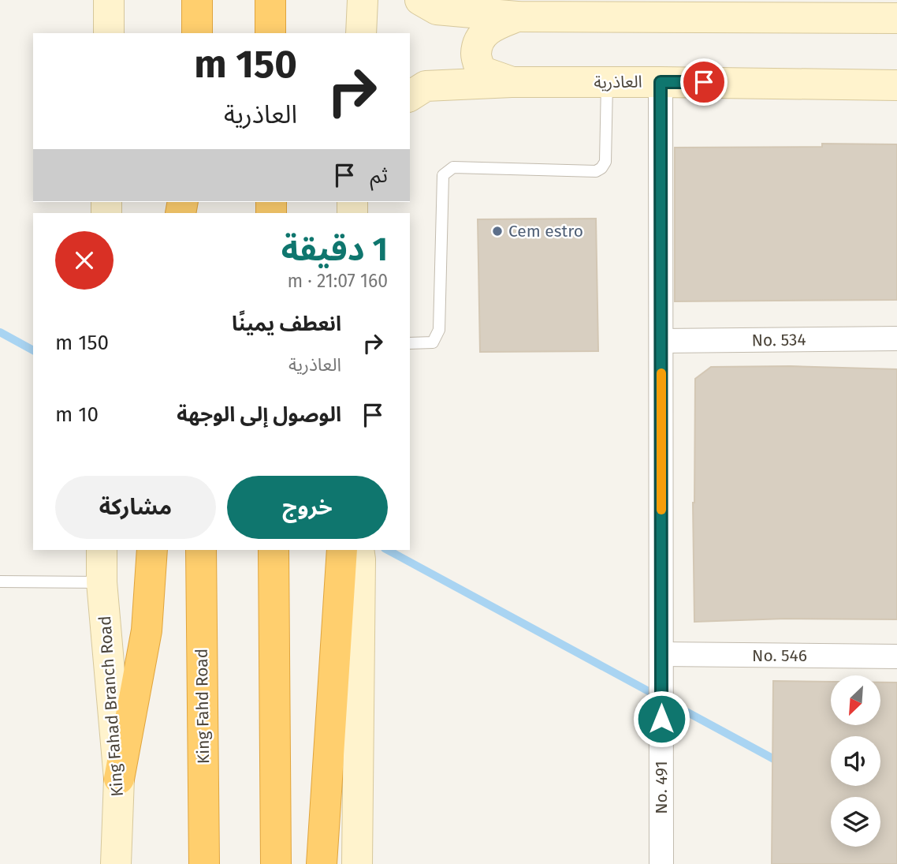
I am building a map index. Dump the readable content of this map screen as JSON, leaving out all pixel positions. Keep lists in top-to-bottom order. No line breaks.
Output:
{"streets":{"highway":["King Fahd Road"],"street":["العاذرية","No. 534","No. 546","King Fahad Branch Road","No. 491"]},"crossings":[["العاذرية","No. 491"],["No. 534","No. 491"],["No. 546","No. 491"]],"places":["Cem estro"],"north":"bottom left","page":{"turn":["150 m","العاذرية"],"then":"ثم","heading":["1 دقيقة","160 m · 21:07"],"list":[{"name":"انعطف يمينًا","note":"العاذرية","value":"150 m"},{"name":"الوصول إلى الوجهة","value":"10 m"}],"buttons":["خروج","مشاركة"]}}
